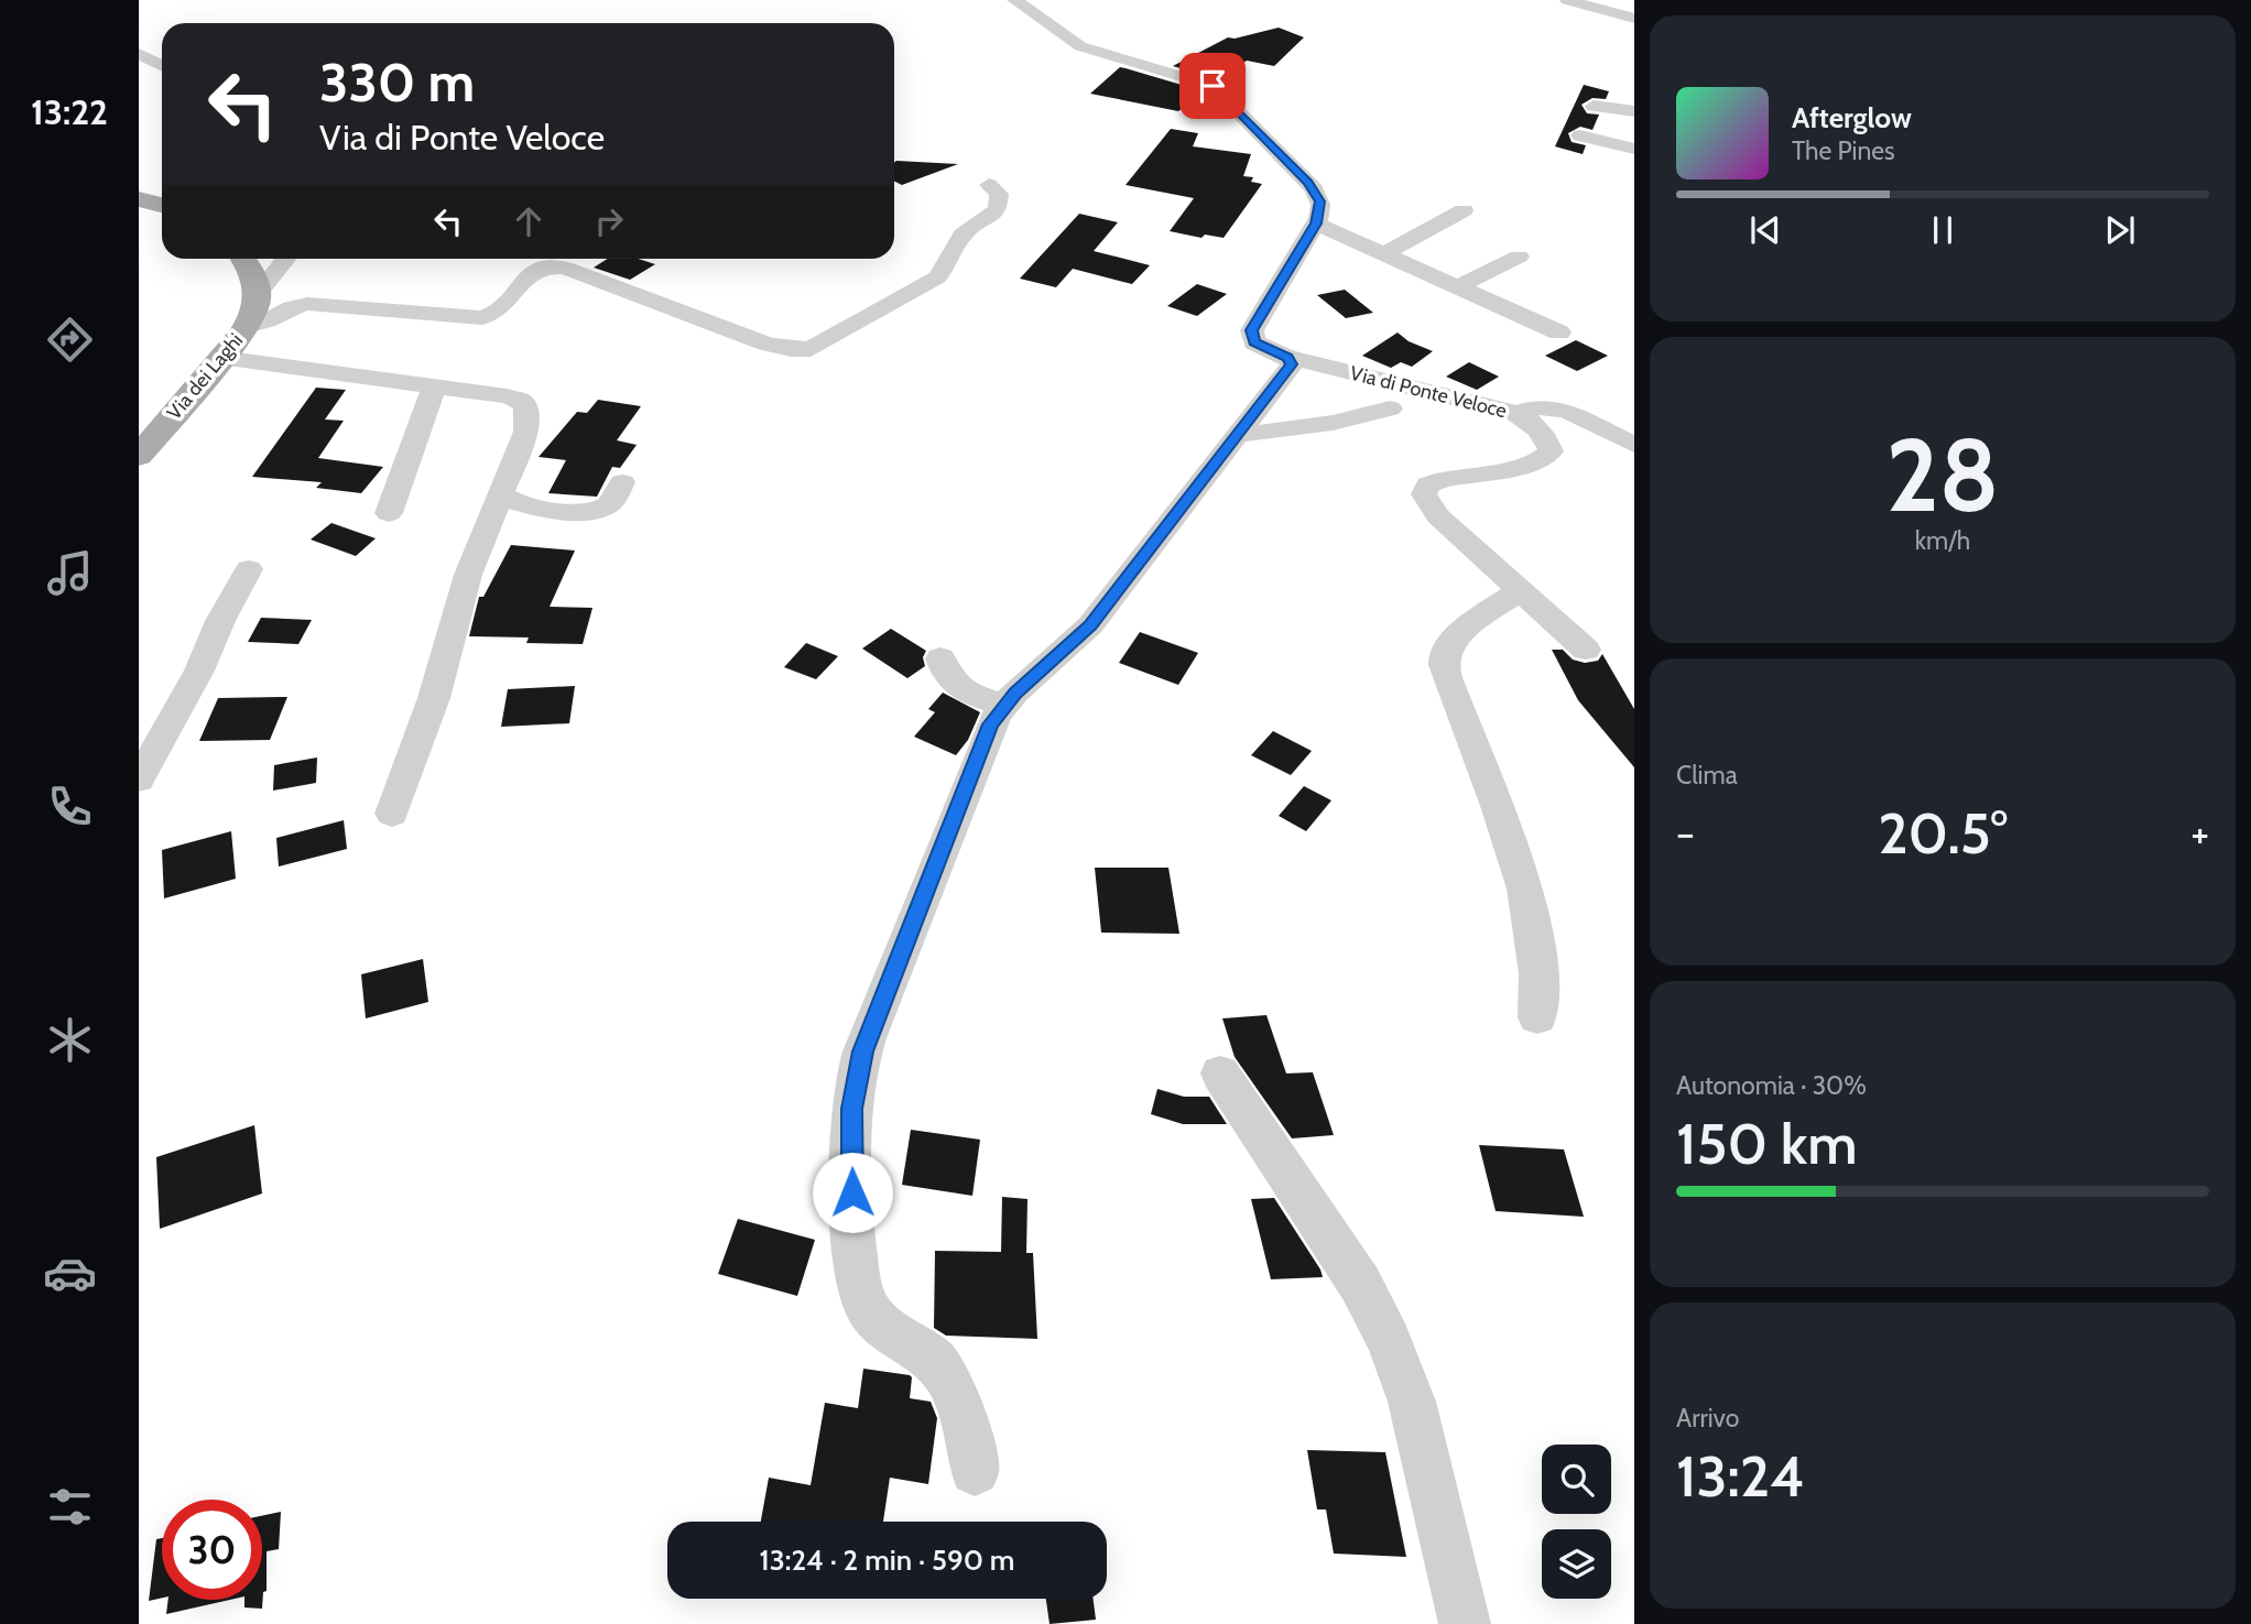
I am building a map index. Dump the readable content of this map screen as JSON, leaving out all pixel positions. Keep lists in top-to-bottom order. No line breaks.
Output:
{"streets":{"main road":["Via dei Laghi"],"street":["Via di Ponte Veloce"]},"page":{"tabs":"13:22","turn":["330 m","Via di Ponte Veloce"],"song":["Afterglow","The Pines"],"tile":[["28","km/h"],"Clima",["Autonomia · 30%","150 km"],["Arrivo","13:24"]],"heat":["−","20.5°","+"],"limit":"30","trip":"13:24 · 2 min · 590 m"}}
